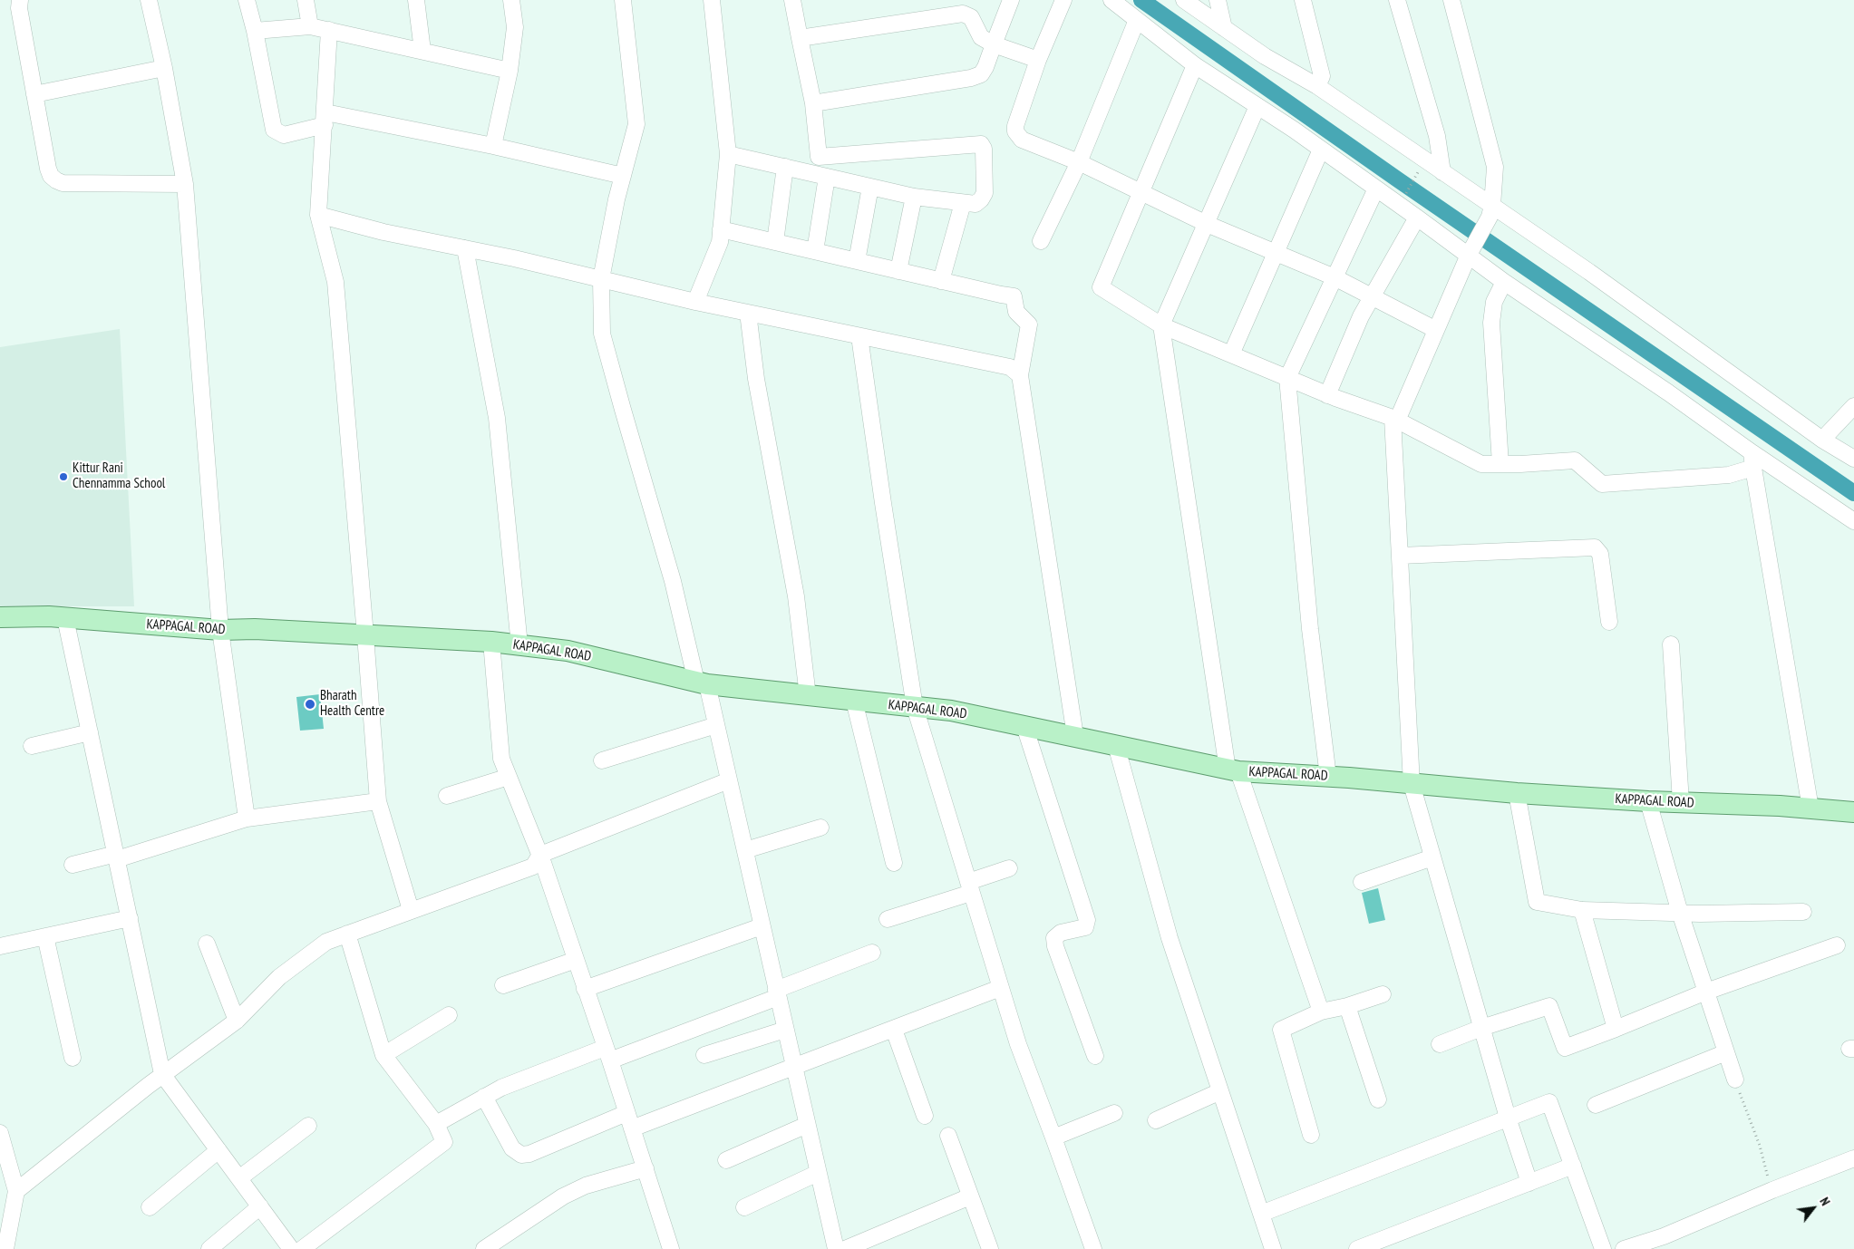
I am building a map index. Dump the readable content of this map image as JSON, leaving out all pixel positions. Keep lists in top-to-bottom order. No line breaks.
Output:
{"streets":{"main road":["KAPPAGAL ROAD"]},"places":["Kittur Rani Chennamma School","Bharath Health Centre"],"north":"top right"}
